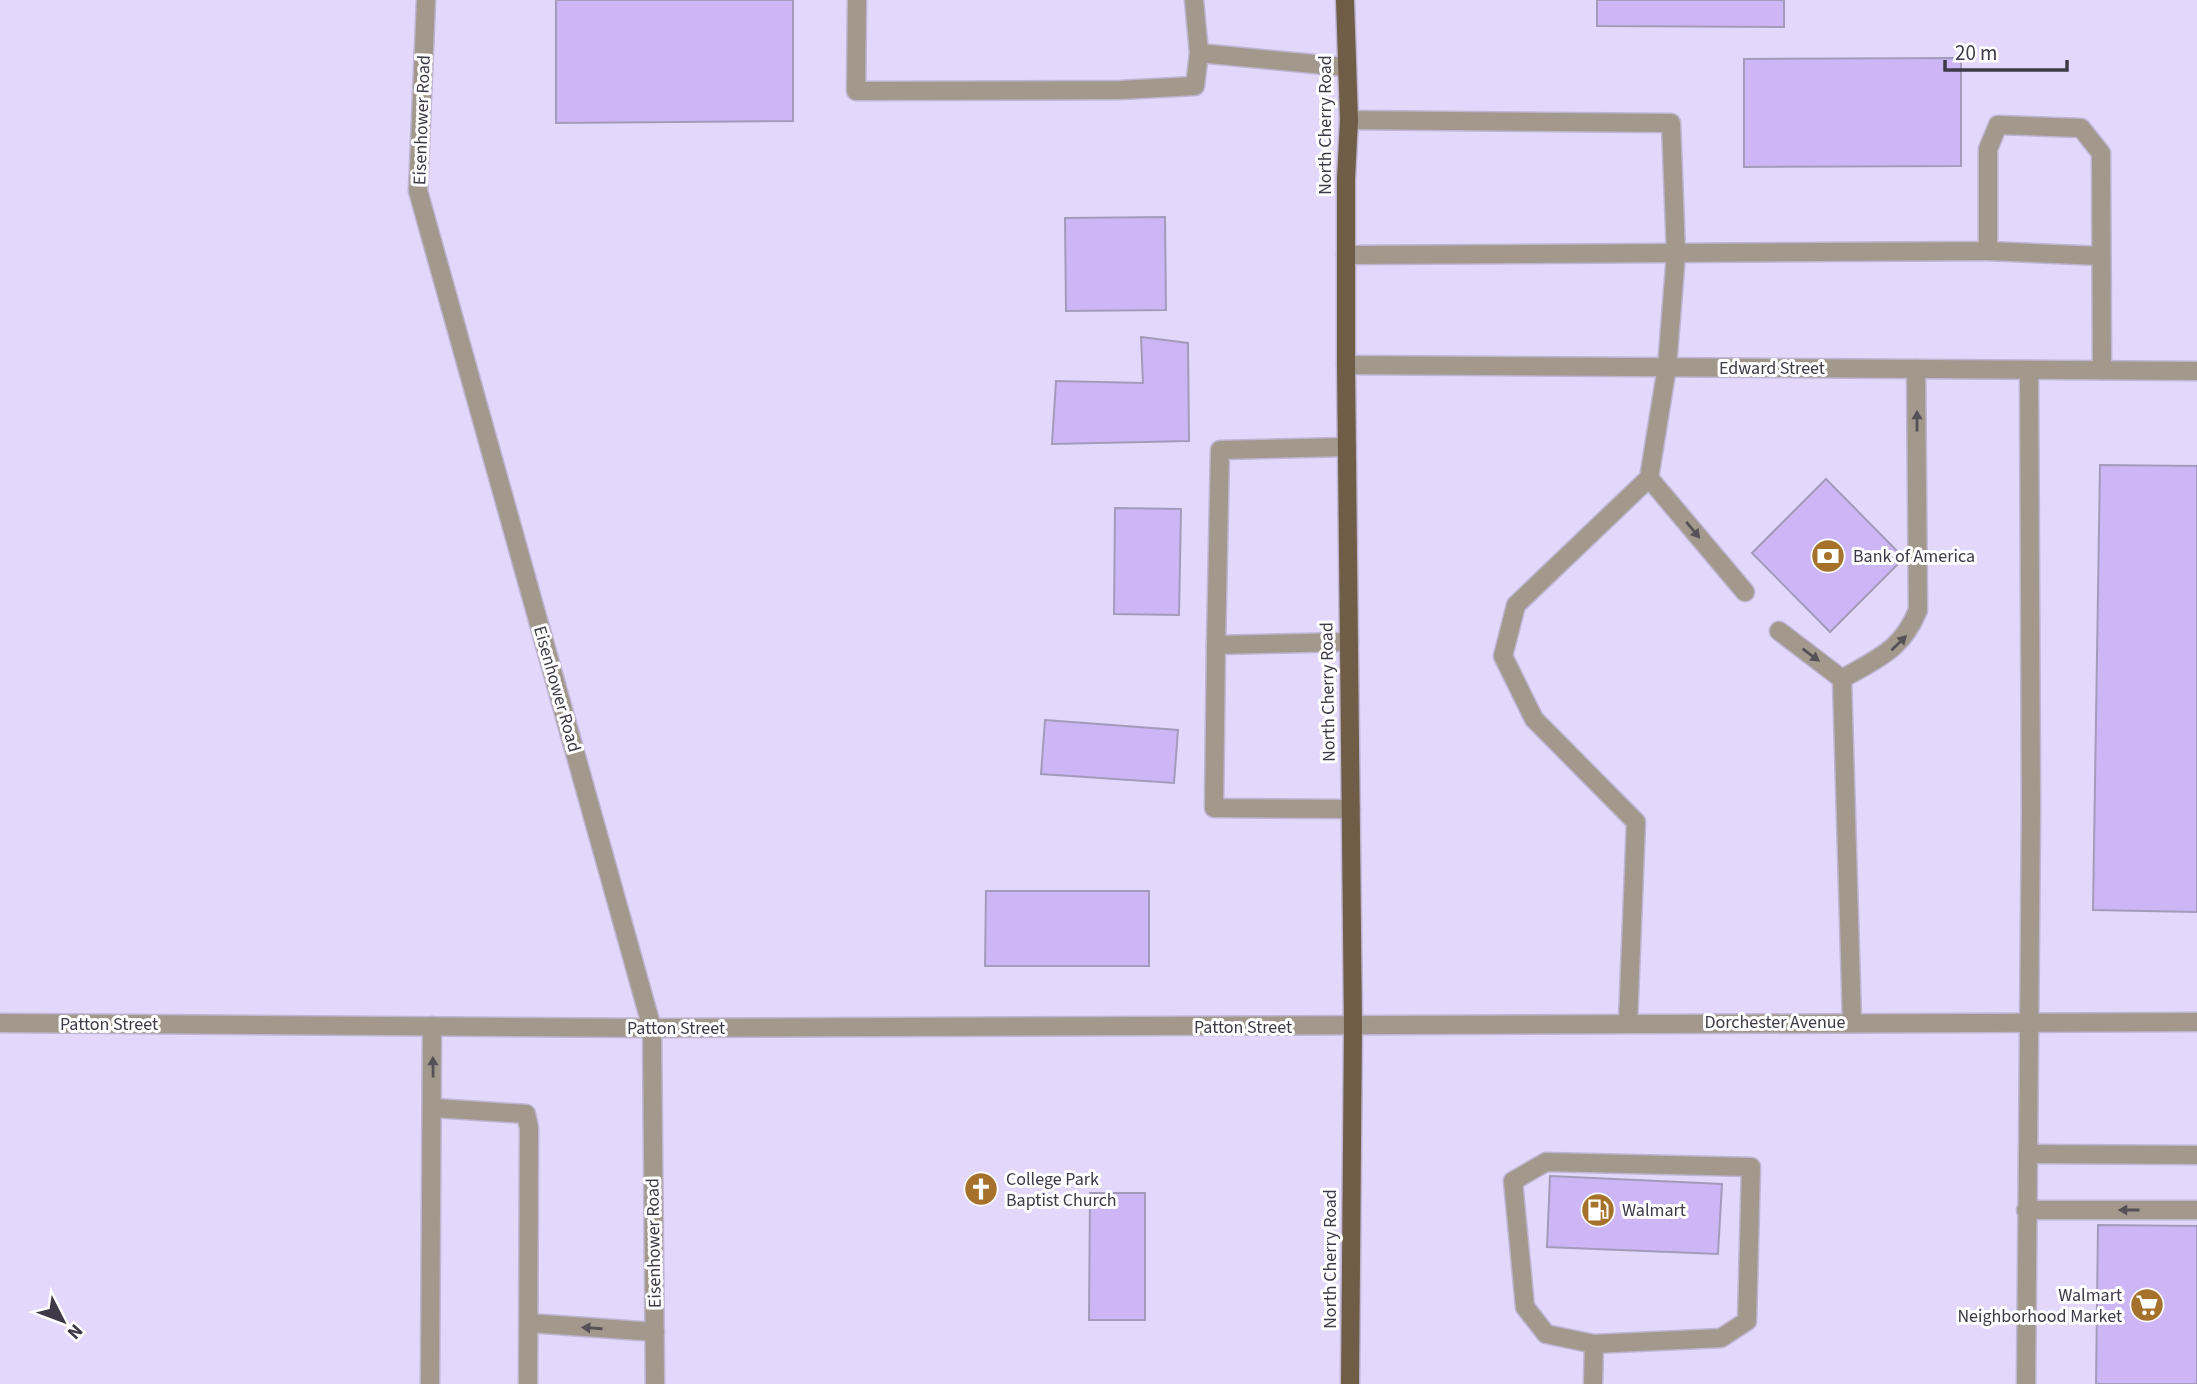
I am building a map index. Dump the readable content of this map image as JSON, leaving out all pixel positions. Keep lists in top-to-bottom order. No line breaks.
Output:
{"streets":{"main road":["North Cherry Road"],"street":["Eisenhower Road","Edward Street","Dorchester Avenue","Patton Street"]},"crossings":[["Eisenhower Road","Patton Street"],["North Cherry Road","Edward Street"],["North Cherry Road","Dorchester Avenue"],["North Cherry Road","Patton Street"],["Dorchester Avenue","Patton Street"]],"places":{"bank":["Bank of America"],"church":["College Park Baptist Church"],"fuel station":["Walmart"],"supermarket":["Walmart Neighborhood Market"]},"scale_bar":"20 m","north":"bottom right"}
